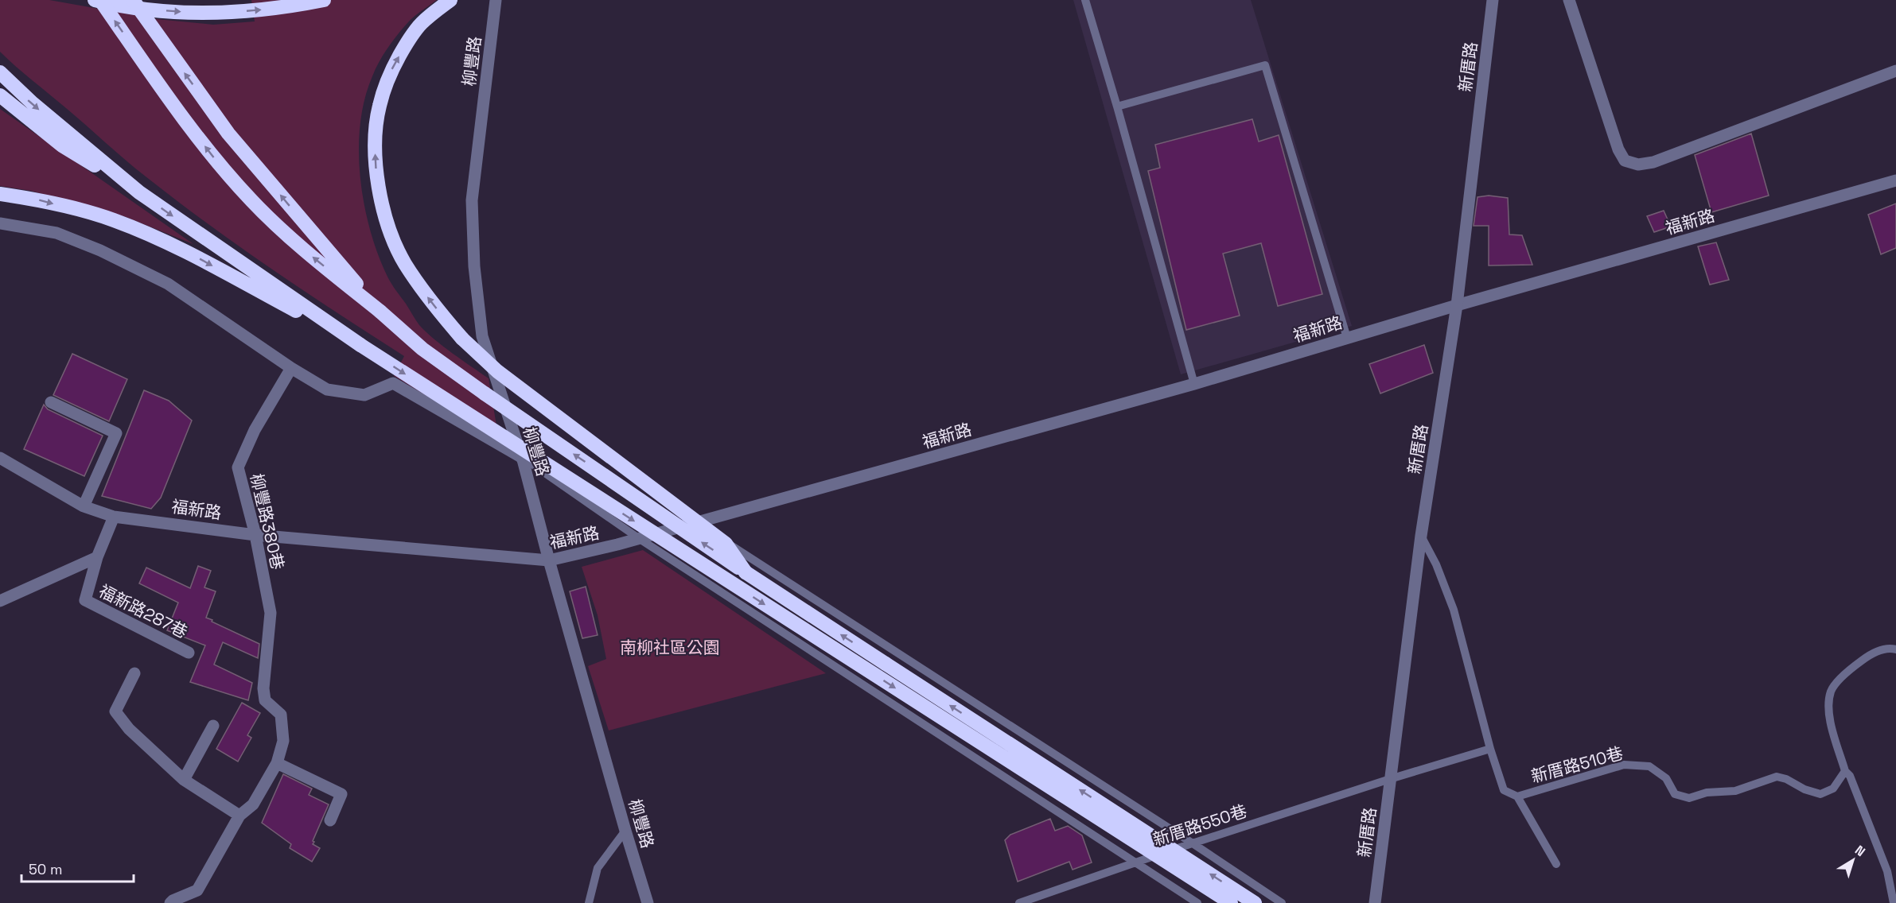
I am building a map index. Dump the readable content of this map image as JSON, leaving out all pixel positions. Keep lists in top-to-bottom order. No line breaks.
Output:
{"streets":{"street":["柳豐路","新厝路","福新路","柳豐路380巷","福新路287巷"],"lane":["新厝路510巷","新厝路550巷"]},"crossings":[["柳豐路","福新路"],["新厝路","福新路"],["新厝路","新厝路510巷"],["新厝路","新厝路550巷"],["福新路","柳豐路380巷"],["福新路","福新路287巷"]],"parks":["南柳社區公園"],"scale_bar":"50 m","north":"top right"}
